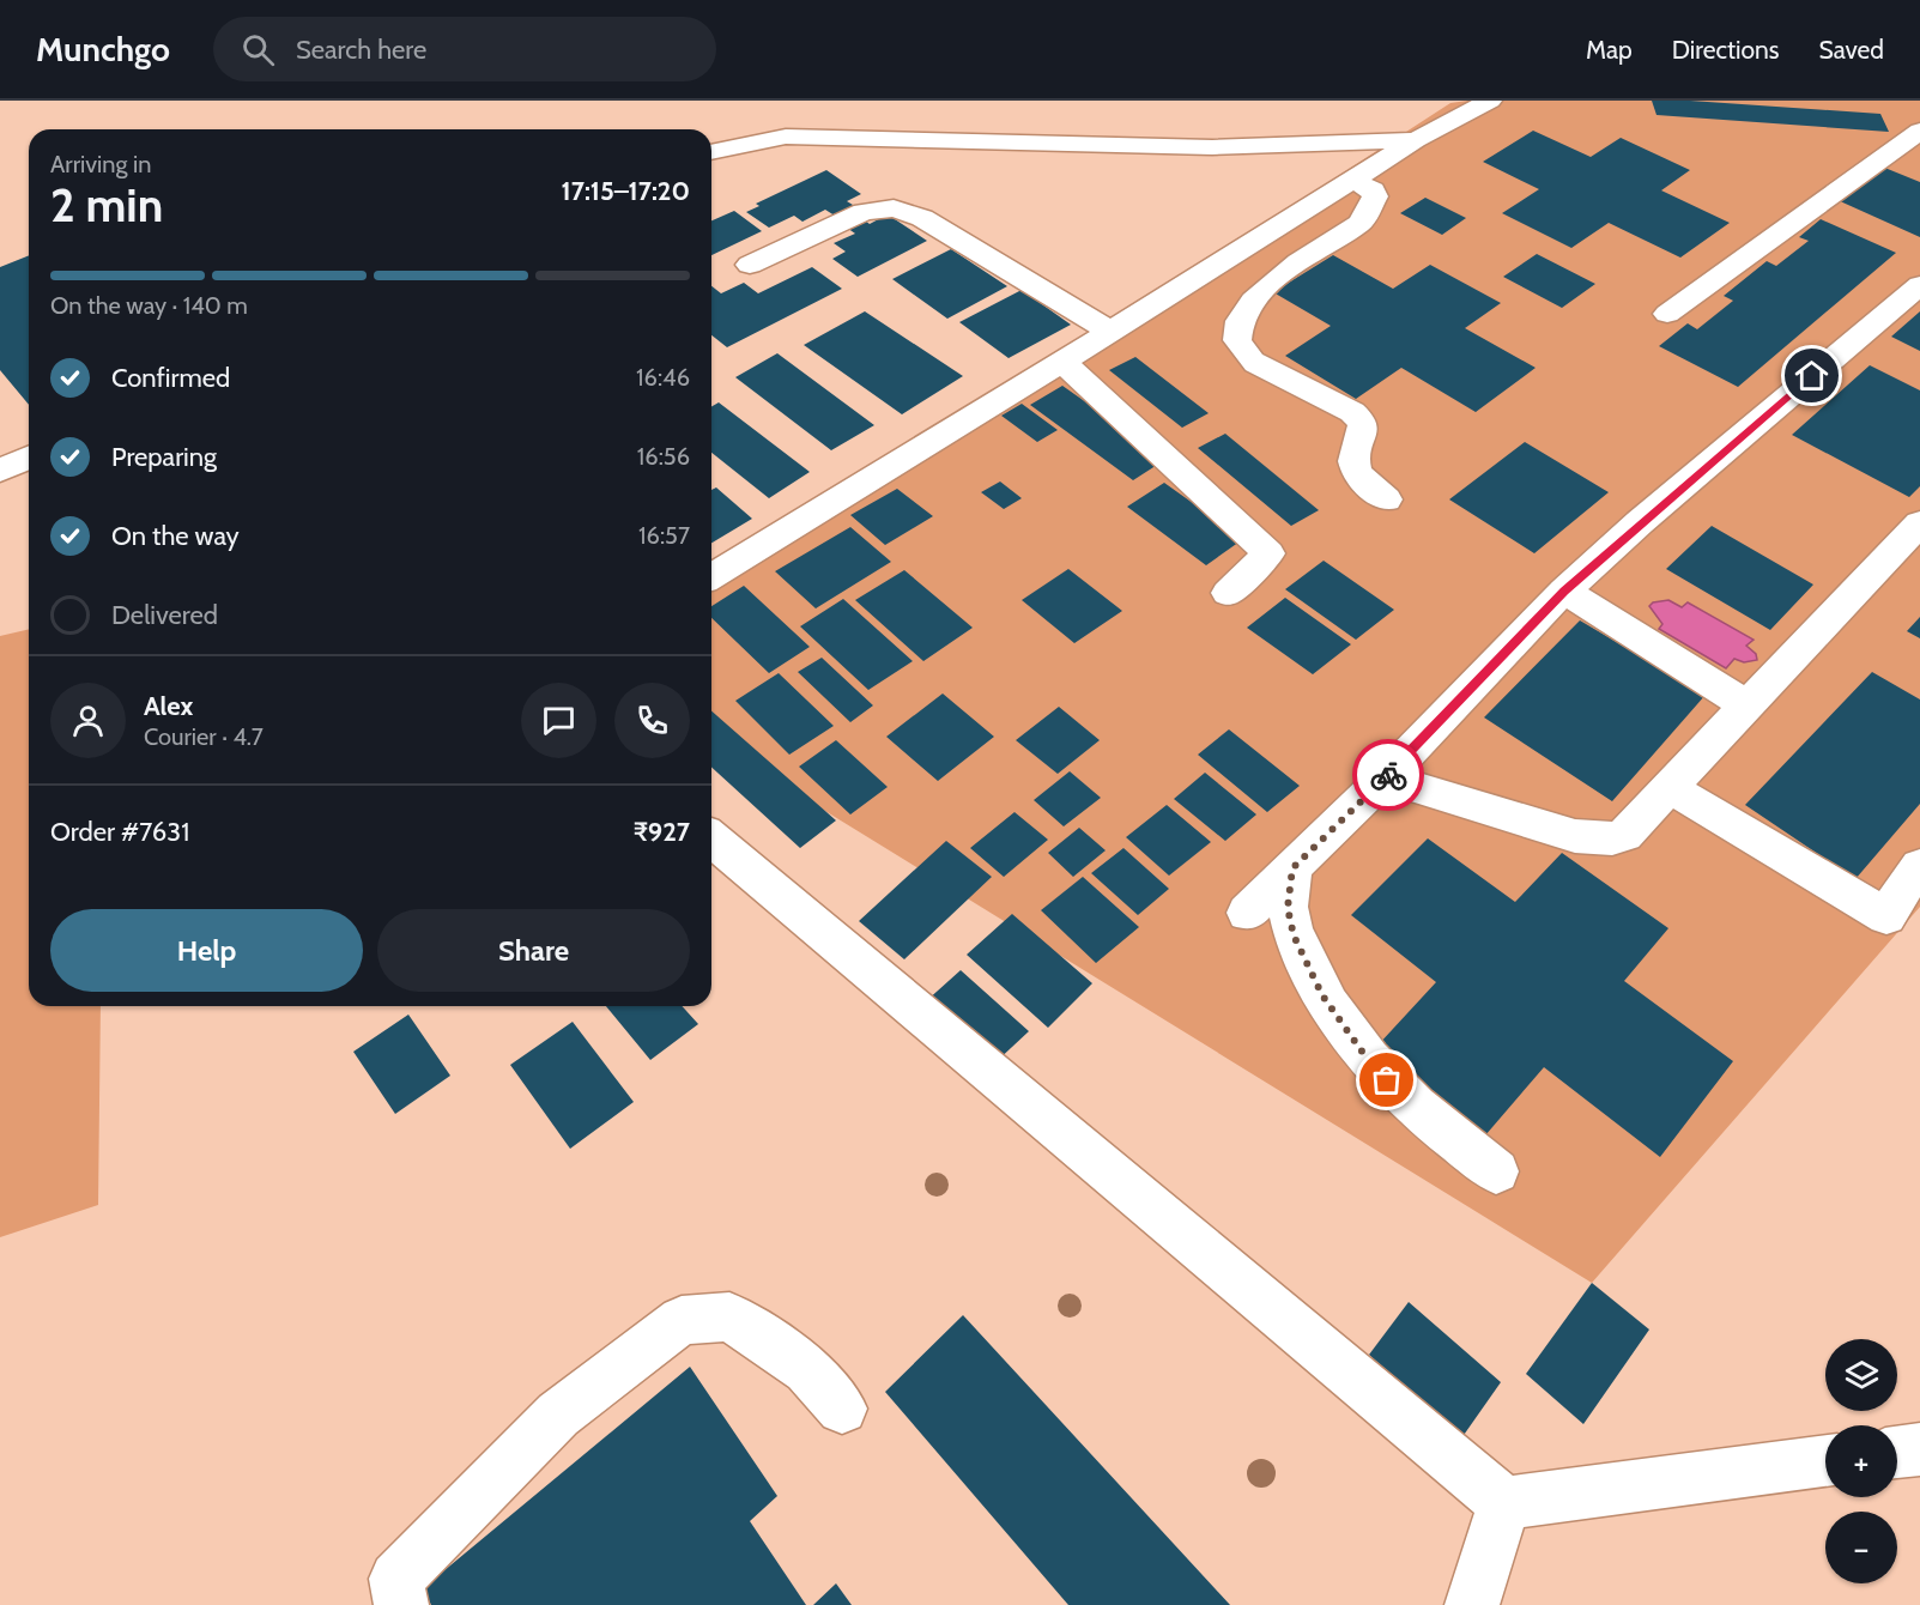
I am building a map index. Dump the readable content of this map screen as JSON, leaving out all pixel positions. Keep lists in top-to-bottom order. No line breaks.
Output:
{"page":{"header":"Munchgo","search":"Search here","nav":["Map","Directions","Saved"],"heading":["2 min","Arriving in","17:15–17:20"],"panel":["Alex","Courier · 4.7","Order #7631","₹927"],"bar":"On the way · 140 m","list":[["Confirmed","16:46"],["Preparing","16:56"],["On the way","16:57"],"Delivered"],"buttons":["Help","Share"],"map_buttons":["+","−"]}}
